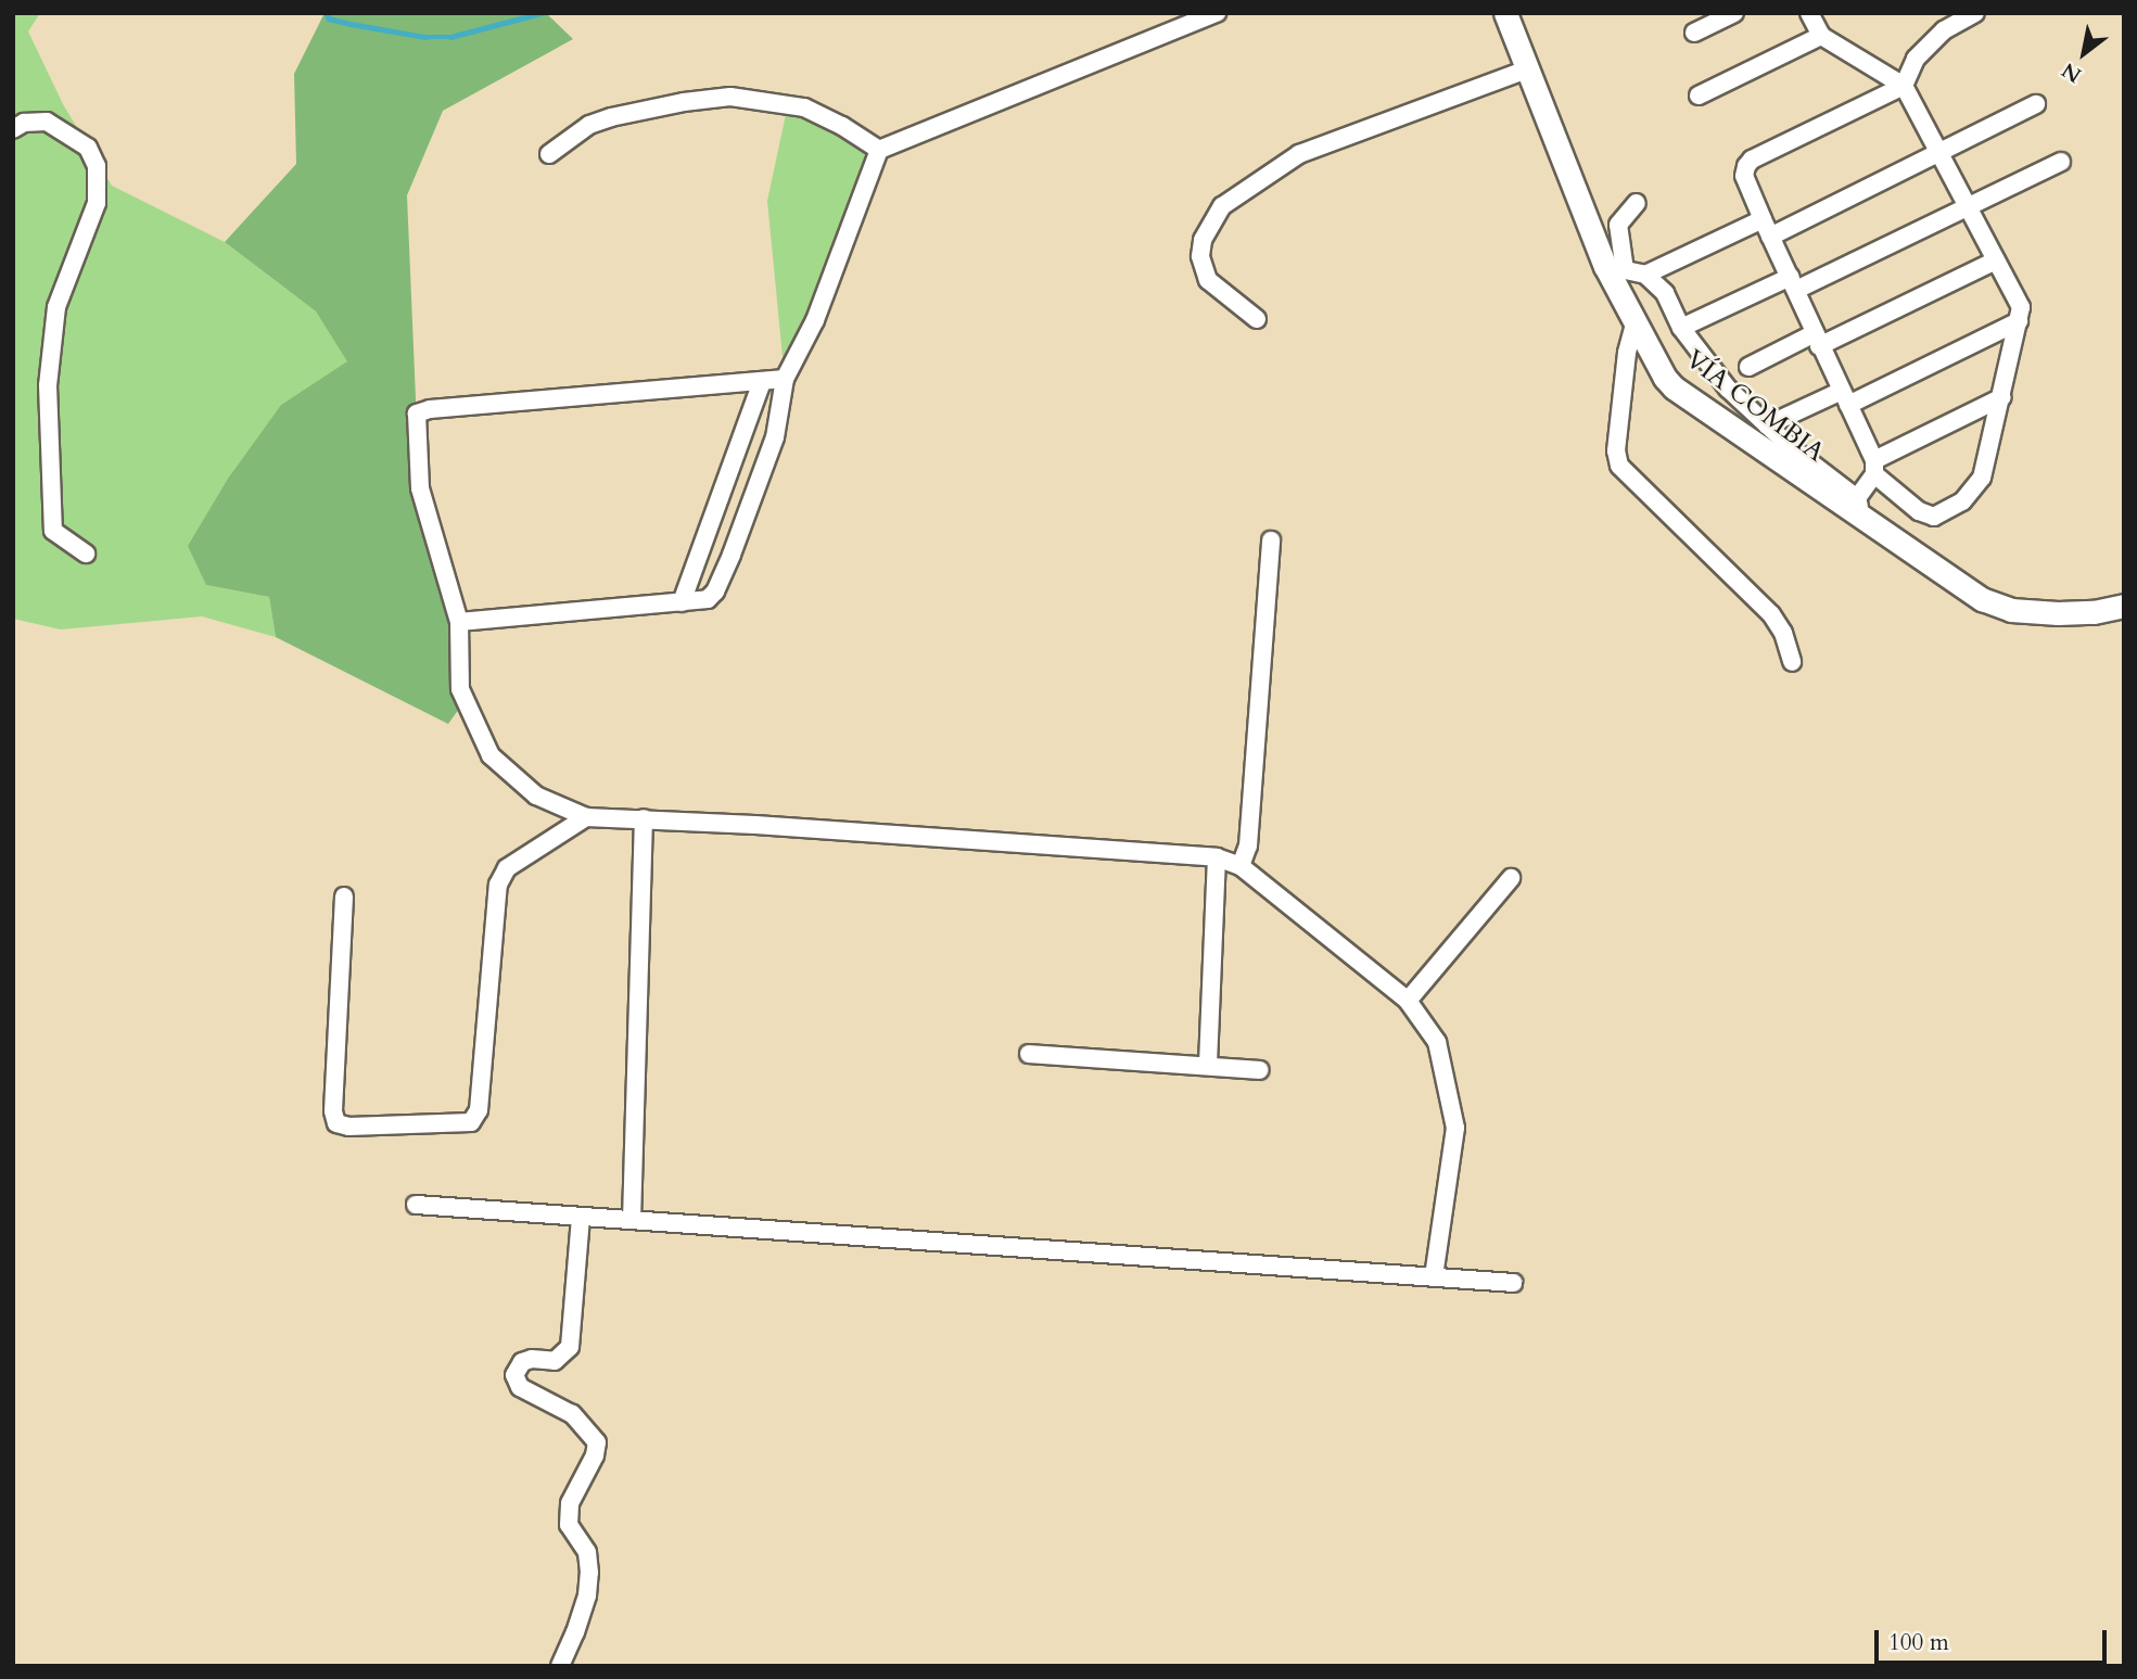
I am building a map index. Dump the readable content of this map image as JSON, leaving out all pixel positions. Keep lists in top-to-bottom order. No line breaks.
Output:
{"streets":{"main road":["VÍA COMBIA"]},"scale_bar":"100 m","north":"bottom left"}
